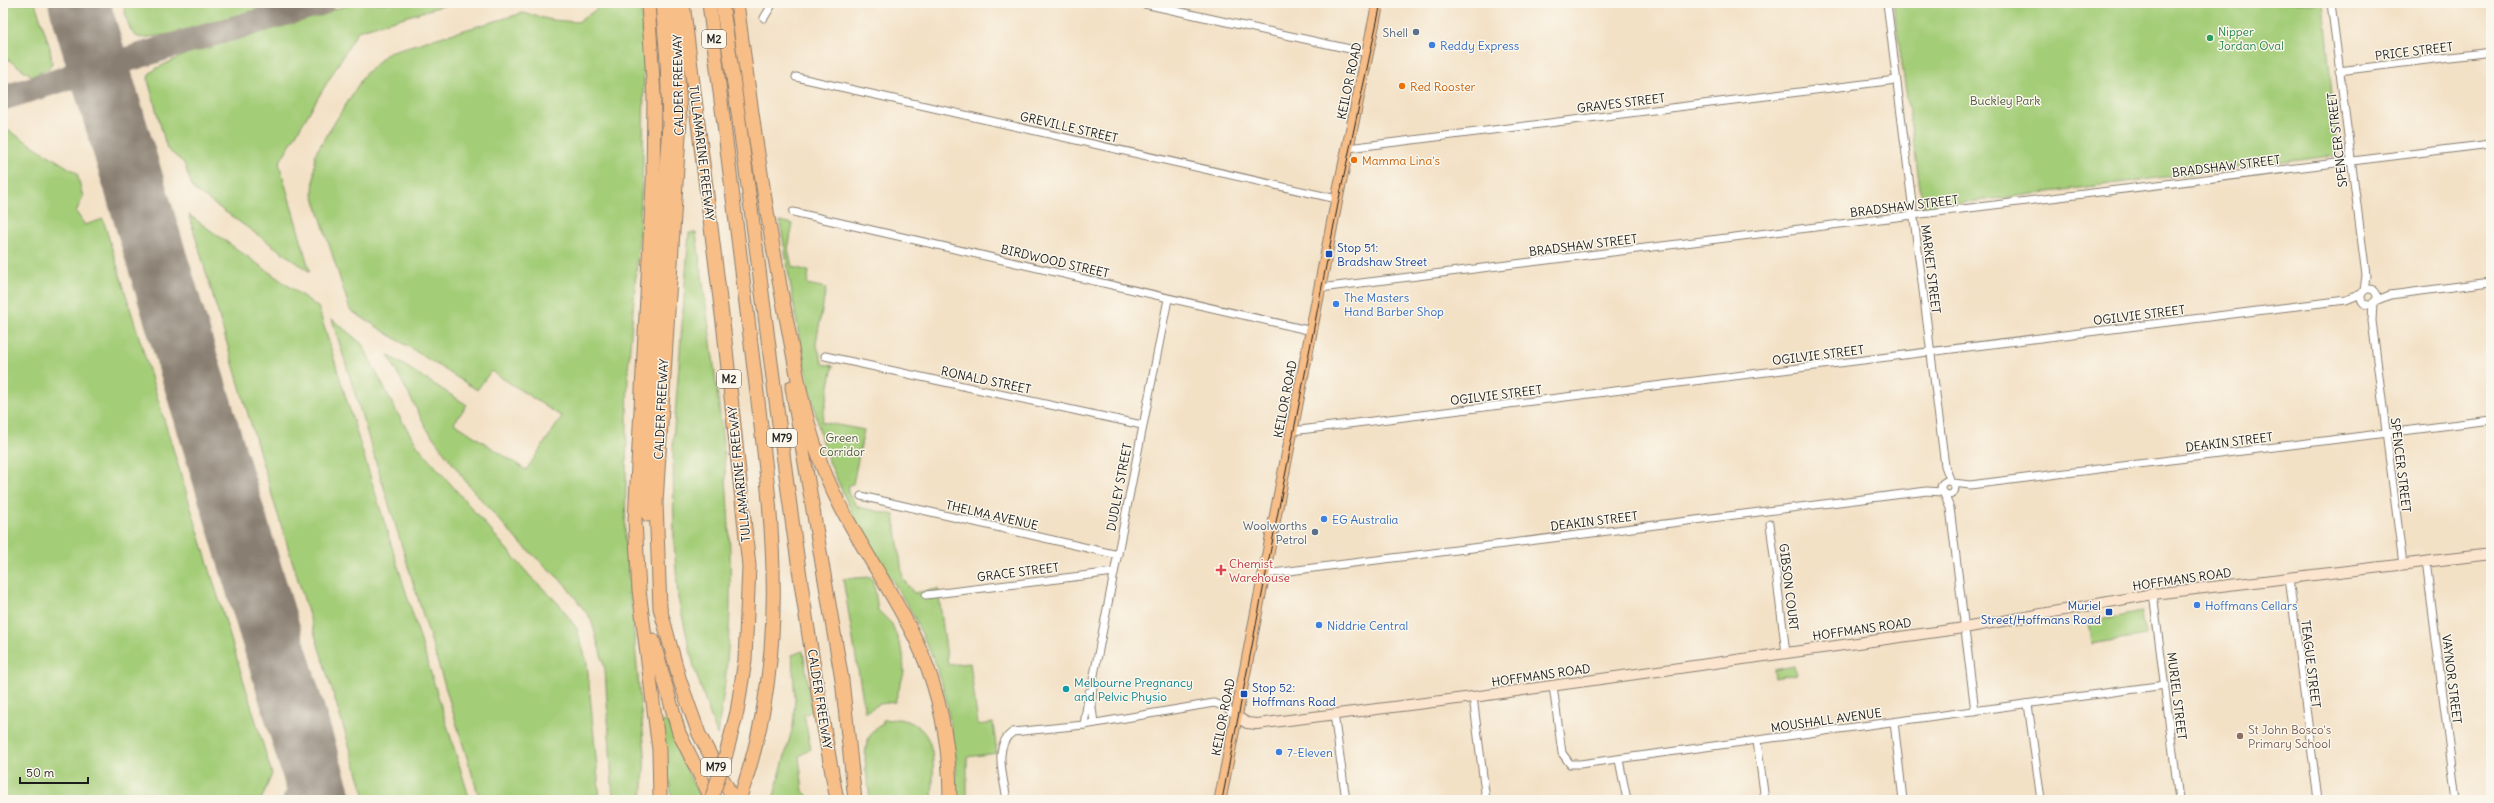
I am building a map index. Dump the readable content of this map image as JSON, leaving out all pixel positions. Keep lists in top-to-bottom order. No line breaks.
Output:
{"streets":{"highway":["M2","CALDER FREEWAY","TULLAMARINE FREEWAY","M79"],"main road":["KEILOR ROAD","HOFFMANS ROAD"],"street":["PRICE STREET","GRAVES STREET","GREVILLE STREET","SPENCER STREET","BRADSHAW STREET","BIRDWOOD STREET","MARKET STREET","OGILVIE STREET","RONALD STREET","DEAKIN STREET","DUDLEY STREET","THELMA AVENUE","GRACE STREET","GIBSON COURT","TEAGUE STREET","VAYNOR STREET","MURIEL STREET","MOUSHALL AVENUE"]},"crossings":[["PRICE STREET","SPENCER STREET"],["KEILOR ROAD","GRAVES STREET"],["KEILOR ROAD","GREVILLE STREET"],["KEILOR ROAD","BRADSHAW STREET"],["KEILOR ROAD","BIRDWOOD STREET"],["KEILOR ROAD","OGILVIE STREET"],["KEILOR ROAD","DEAKIN STREET"],["KEILOR ROAD","HOFFMANS ROAD"],["GRAVES STREET","MARKET STREET"],["SPENCER STREET","BRADSHAW STREET"],["SPENCER STREET","OGILVIE STREET"],["SPENCER STREET","DEAKIN STREET"],["SPENCER STREET","HOFFMANS ROAD"],["BRADSHAW STREET","MARKET STREET"],["BIRDWOOD STREET","DUDLEY STREET"],["MARKET STREET","OGILVIE STREET"],["MARKET STREET","DEAKIN STREET"],["MARKET STREET","HOFFMANS ROAD"],["MARKET STREET","MOUSHALL AVENUE"],["RONALD STREET","DUDLEY STREET"],["DUDLEY STREET","THELMA AVENUE"],["DUDLEY STREET","GRACE STREET"],["HOFFMANS ROAD","GIBSON COURT"],["HOFFMANS ROAD","TEAGUE STREET"],["HOFFMANS ROAD","VAYNOR STREET"],["HOFFMANS ROAD","MURIEL STREET"],["HOFFMANS ROAD","MOUSHALL AVENUE"],["MURIEL STREET","MOUSHALL AVENUE"]],"parks":["Buckley Park","Green Corridor"],"places":{"other":["Shell","Nipper Jordan Oval","Reddy Express","Red Rooster","Mamma Lina's","The Masters Hand Barber Shop","EG Australia","Woolworths Petrol","Hoffmans Cellars","Niddrie Central","Melbourne Pregnancy and Pelvic Physio","St John Bosco's Primary School","7-Eleven"],"transit":["Stop 51: Bradshaw Street","Muriel Street/Hoffmans Road","Stop 52: Hoffmans Road"],"health":["Chemist Warehouse"]},"scale_bar":"50 m"}
